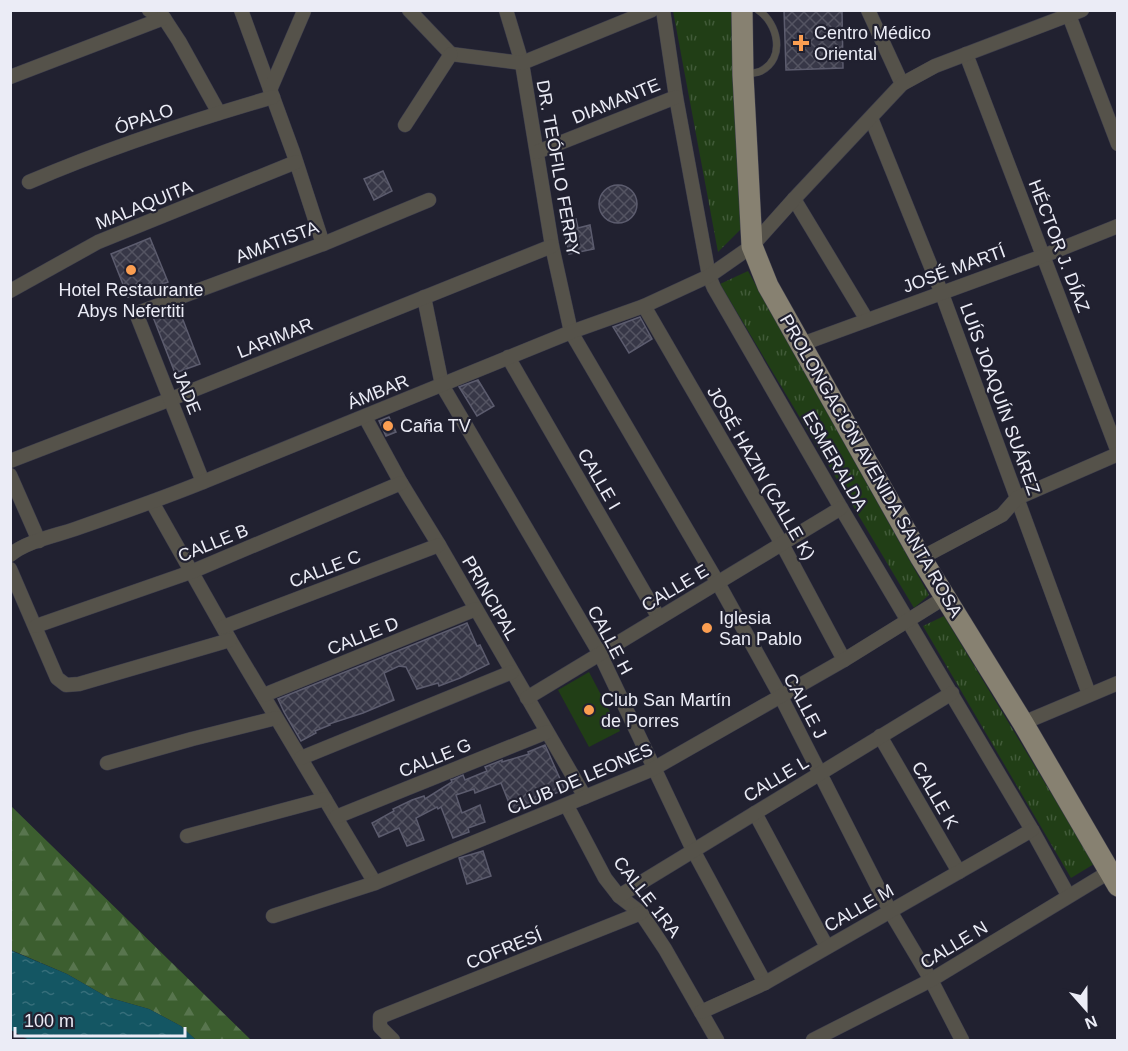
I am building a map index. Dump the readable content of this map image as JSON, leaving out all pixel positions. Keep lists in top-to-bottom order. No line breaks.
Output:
{"streets":{"main road":["PROLONGACIÓN AVENIDA SANTA ROSA"],"street":["DIAMANTE","ÓPALO","DR. TEÓFILO FERRY","MALAQUITA","AMATISTA","HÉCTOR J. DÍAZ","JOSÉ MARTÍ","LARIMAR","JADE","ÁMBAR","LUÍS JOAQUÍN SUÁREZ","ESMERALDA","JOSÉ HAZIN (CALLE K)","CALLE I","CALLE B","CALLE C","CALLE E","PRINCIPAL","CALLE D","CALLE H","CALLE J","CALLE G","CLUB DE LEONES","CALLE L","CALLE K","CALLE 1RA","CALLE M","CALLE N","COFRESÍ"]},"crossings":[["DIAMANTE","DR. TEÓFILO FERRY"],["DIAMANTE","ESMERALDA"],["DR. TEÓFILO FERRY","LARIMAR"],["DR. TEÓFILO FERRY","ÁMBAR"],["DR. TEÓFILO FERRY","CALLE J"],["AMATISTA","JADE"],["HÉCTOR J. DÍAZ","JOSÉ MARTÍ"],["HÉCTOR J. DÍAZ","ÁMBAR"],["JOSÉ MARTÍ","LUÍS JOAQUÍN SUÁREZ"],["JOSÉ MARTÍ","PROLONGACIÓN AVENIDA SANTA ROSA"],["LARIMAR","JADE"],["LARIMAR","CALLE H"],["JADE","ÁMBAR"],["ÁMBAR","LUÍS JOAQUÍN SUÁREZ"],["ÁMBAR","ESMERALDA"],["ÁMBAR","PROLONGACIÓN AVENIDA SANTA ROSA"],["ÁMBAR","JOSÉ HAZIN (CALLE K)"],["ÁMBAR","CALLE I"],["ÁMBAR","PRINCIPAL"],["ÁMBAR","CALLE H"],["ÁMBAR","CALLE J"],["ESMERALDA","CALLE E"],["ESMERALDA","CLUB DE LEONES"],["ESMERALDA","CALLE L"],["ESMERALDA","CALLE M"],["ESMERALDA","CALLE N"],["PROLONGACIÓN AVENIDA SANTA ROSA","CLUB DE LEONES"],["PROLONGACIÓN AVENIDA SANTA ROSA","CALLE N"],["JOSÉ HAZIN (CALLE K)","CALLE E"],["JOSÉ HAZIN (CALLE K)","CLUB DE LEONES"],["CALLE I","CALLE E"],["CALLE B","PRINCIPAL"],["CALLE C","PRINCIPAL"],["CALLE E","PRINCIPAL"],["CALLE E","CALLE H"],["CALLE E","CALLE J"],["PRINCIPAL","CALLE D"],["PRINCIPAL","CALLE G"],["PRINCIPAL","CLUB DE LEONES"],["CALLE H","CLUB DE LEONES"],["CALLE H","CALLE L"],["CALLE H","CALLE M"],["CALLE J","CLUB DE LEONES"],["CALLE J","CALLE L"],["CALLE J","CALLE M"],["CALLE J","CALLE N"],["CLUB DE LEONES","CALLE 1RA"],["CALLE L","CALLE K"],["CALLE L","CALLE 1RA"],["CALLE K","CALLE M"],["CALLE 1RA","CALLE M"],["CALLE 1RA","COFRESÍ"]],"places":{"health":["Centro Médico Oriental"],"other":["Hotel Restaurante Abys Nefertiti","Caña TV","Iglesia San Pablo","Club San Martín de Porres"]},"scale_bar":"100 m","north":"bottom"}
